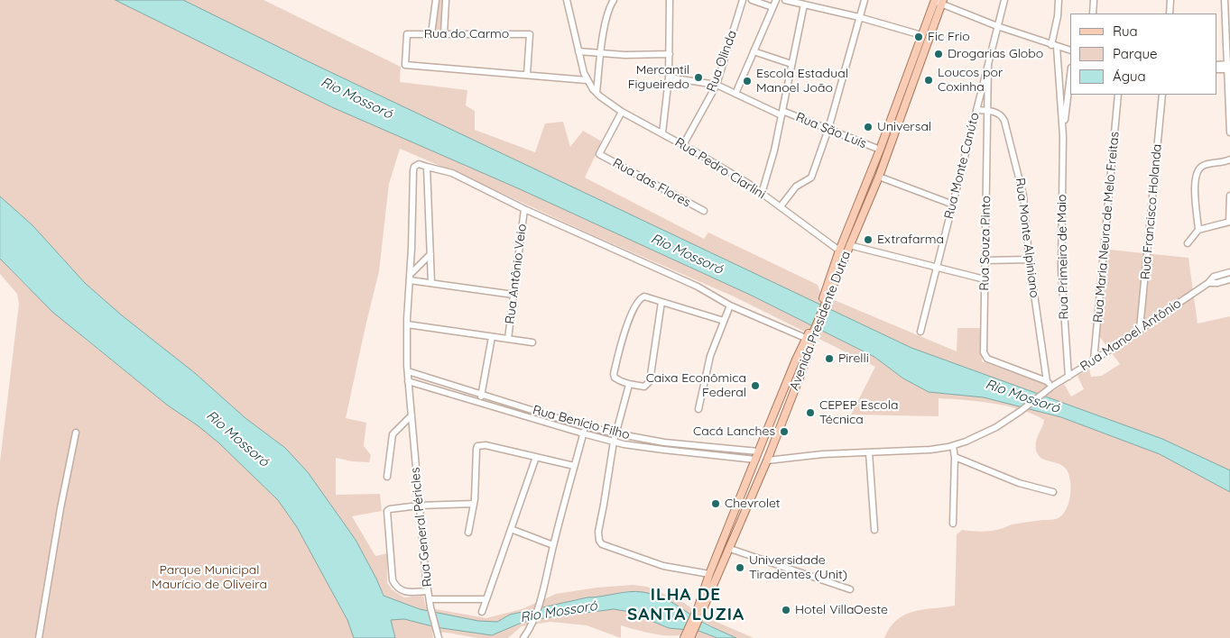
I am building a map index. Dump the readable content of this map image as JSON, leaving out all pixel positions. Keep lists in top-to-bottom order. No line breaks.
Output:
{"streets":{"main road":["Avenida Presidente Dutra"],"street":["Rua do Carmo","Rua Olinda","Rua São Luís","Rua Monte Canúto","Rua Pedro Ciarlini","Rua das Flores","Rua Francisco Holanda","Rua Maria Neura de Melo Freitas","Rua Monte Alpiniano","Rua Souza Pinto","Rua Primeiro de Maio","Rua Antônio Veio","Rua Manoel Antônio","Rua Benício Filho","Rua General Péricles"]},"crossings":[["Rua do Carmo","Rua Pedro Ciarlini"],["Rua Olinda","Rua São Luís"],["Rua Olinda","Rua Pedro Ciarlini"],["Rua São Luís","Avenida Presidente Dutra"],["Rua Monte Canúto","Rua Monte Alpiniano"],["Rua Monte Canúto","Rua Souza Pinto"],["Rua Pedro Ciarlini","Rua das Flores"],["Rua Pedro Ciarlini","Avenida Presidente Dutra"],["Rua Francisco Holanda","Rua Manoel Antônio"],["Rua Maria Neura de Melo Freitas","Rua Manoel Antônio"],["Rua Monte Alpiniano","Rua Souza Pinto"],["Rua Primeiro de Maio","Rua Manoel Antônio"],["Rua Antônio Veio","Rua Benício Filho"],["Avenida Presidente Dutra","Rua Benício Filho"],["Rua Benício Filho","Rua General Péricles"]],"districts":["ILHA DE SANTA LUZIA"],"water":["Rio Mossoró"],"parks":["Parque Municipal Maurício de Oliveira"],"places":["Fic Frio","Drogarias Globo","Mercantil Figueiredo","Loucos por Coxinha","Escola Estadual Manoel João","Universal","Extrafarma","Pirelli","Caixa Econômica Federal","CEPEP Escola Técnica","Cacá Lanches","Chevrolet","Universidade Tiradentes (Unit)","Hotel VillaOeste"],"legend":["Rua","Parque","Água"]}
